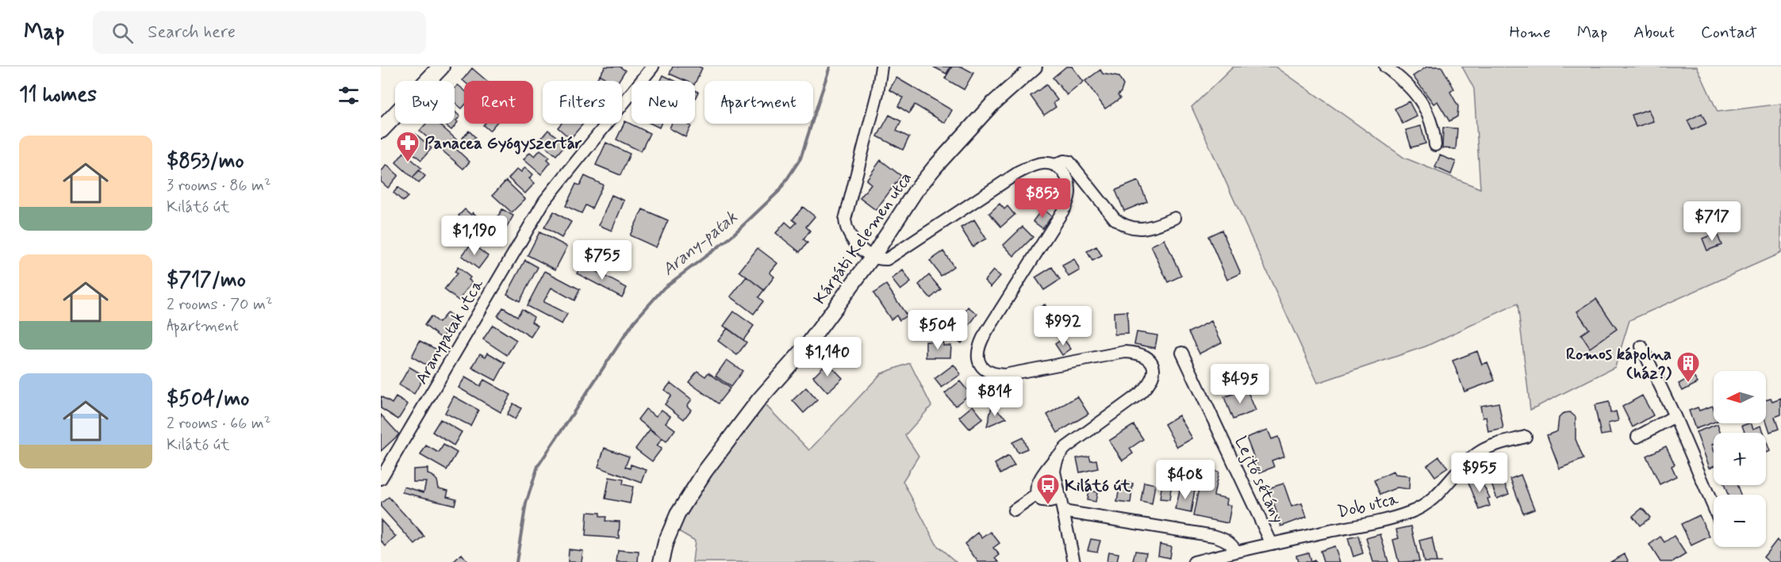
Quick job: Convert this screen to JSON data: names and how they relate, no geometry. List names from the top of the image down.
{
  "streets": {
    "street": [
      "Kárpáti Kelemen utca",
      "Aranypatak utca",
      "Lejtő sétány",
      "Dob utca"
    ]
  },
  "crossings": [
    ["Lejtő sétány", "Dob utca"]
  ],
  "water": ["Arany-patak"],
  "places": {
    "pharmacy": ["Panacea Gyógyszertár"],
    "building": ["Romos kápolna (ház?)"],
    "bus stop": ["Kilátó út"]
  },
  "north": "left",
  "page": {
    "header": "Map",
    "search": "Search here",
    "nav": [
      "Home",
      "Map",
      "About",
      "Contact"
    ],
    "heading": "11 homes",
    "chip": [
      "Buy",
      "Rent",
      "Filters",
      "New",
      "Apartment"
    ],
    "list": [
      {
        "name": "$853/mo",
        "note": "3 rooms · 86 m² · Kilátó út"
      },
      {
        "name": "$717/mo",
        "note": "2 rooms · 70 m² · Apartment"
      },
      {
        "name": "$504/mo",
        "note": "2 rooms · 66 m² · Kilátó út"
      }
    ],
    "price": [
      "$853",
      "$717",
      "$1,190",
      "$755",
      "$992",
      "$504",
      "$1,140",
      "$495",
      "$814",
      "$955",
      "$408"
    ],
    "map_buttons": ["+", "−"]
  }
}
